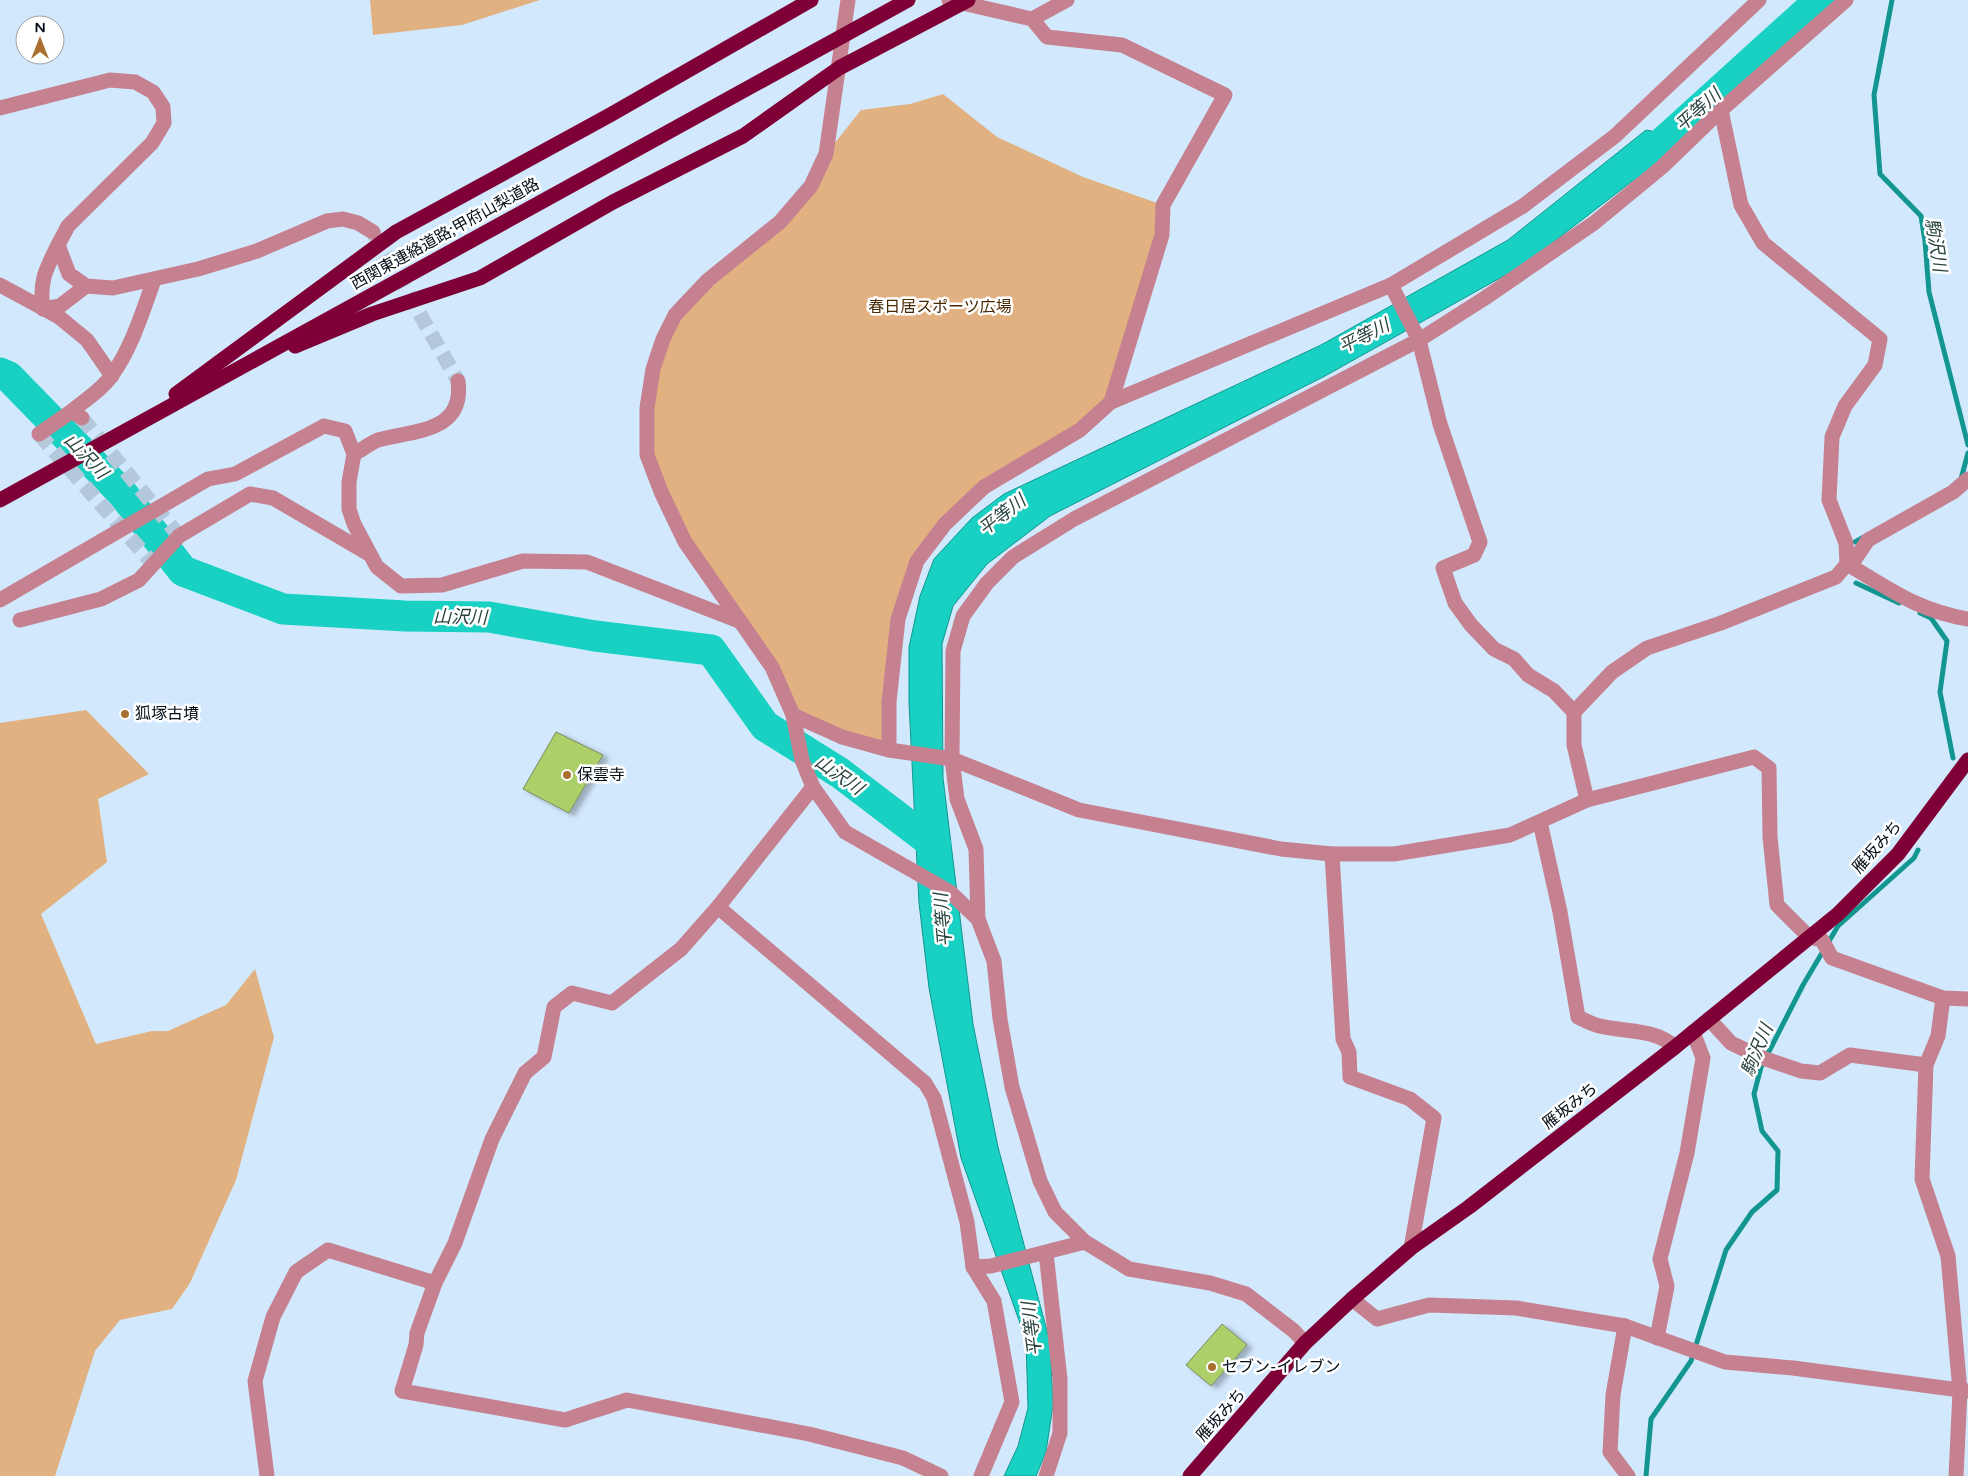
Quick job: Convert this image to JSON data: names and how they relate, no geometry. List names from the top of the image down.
{
  "streets": {
    "highway": ["西関東連絡道路;甲府山梨道路", "雁坂みち"]
  },
  "water": ["平等川", "駒沢川", "山沢川"],
  "parks": ["春日居スポーツ広場"],
  "places": ["狐塚古墳", "保雲寺", "セブン-イレブン"],
  "north": "top"
}
